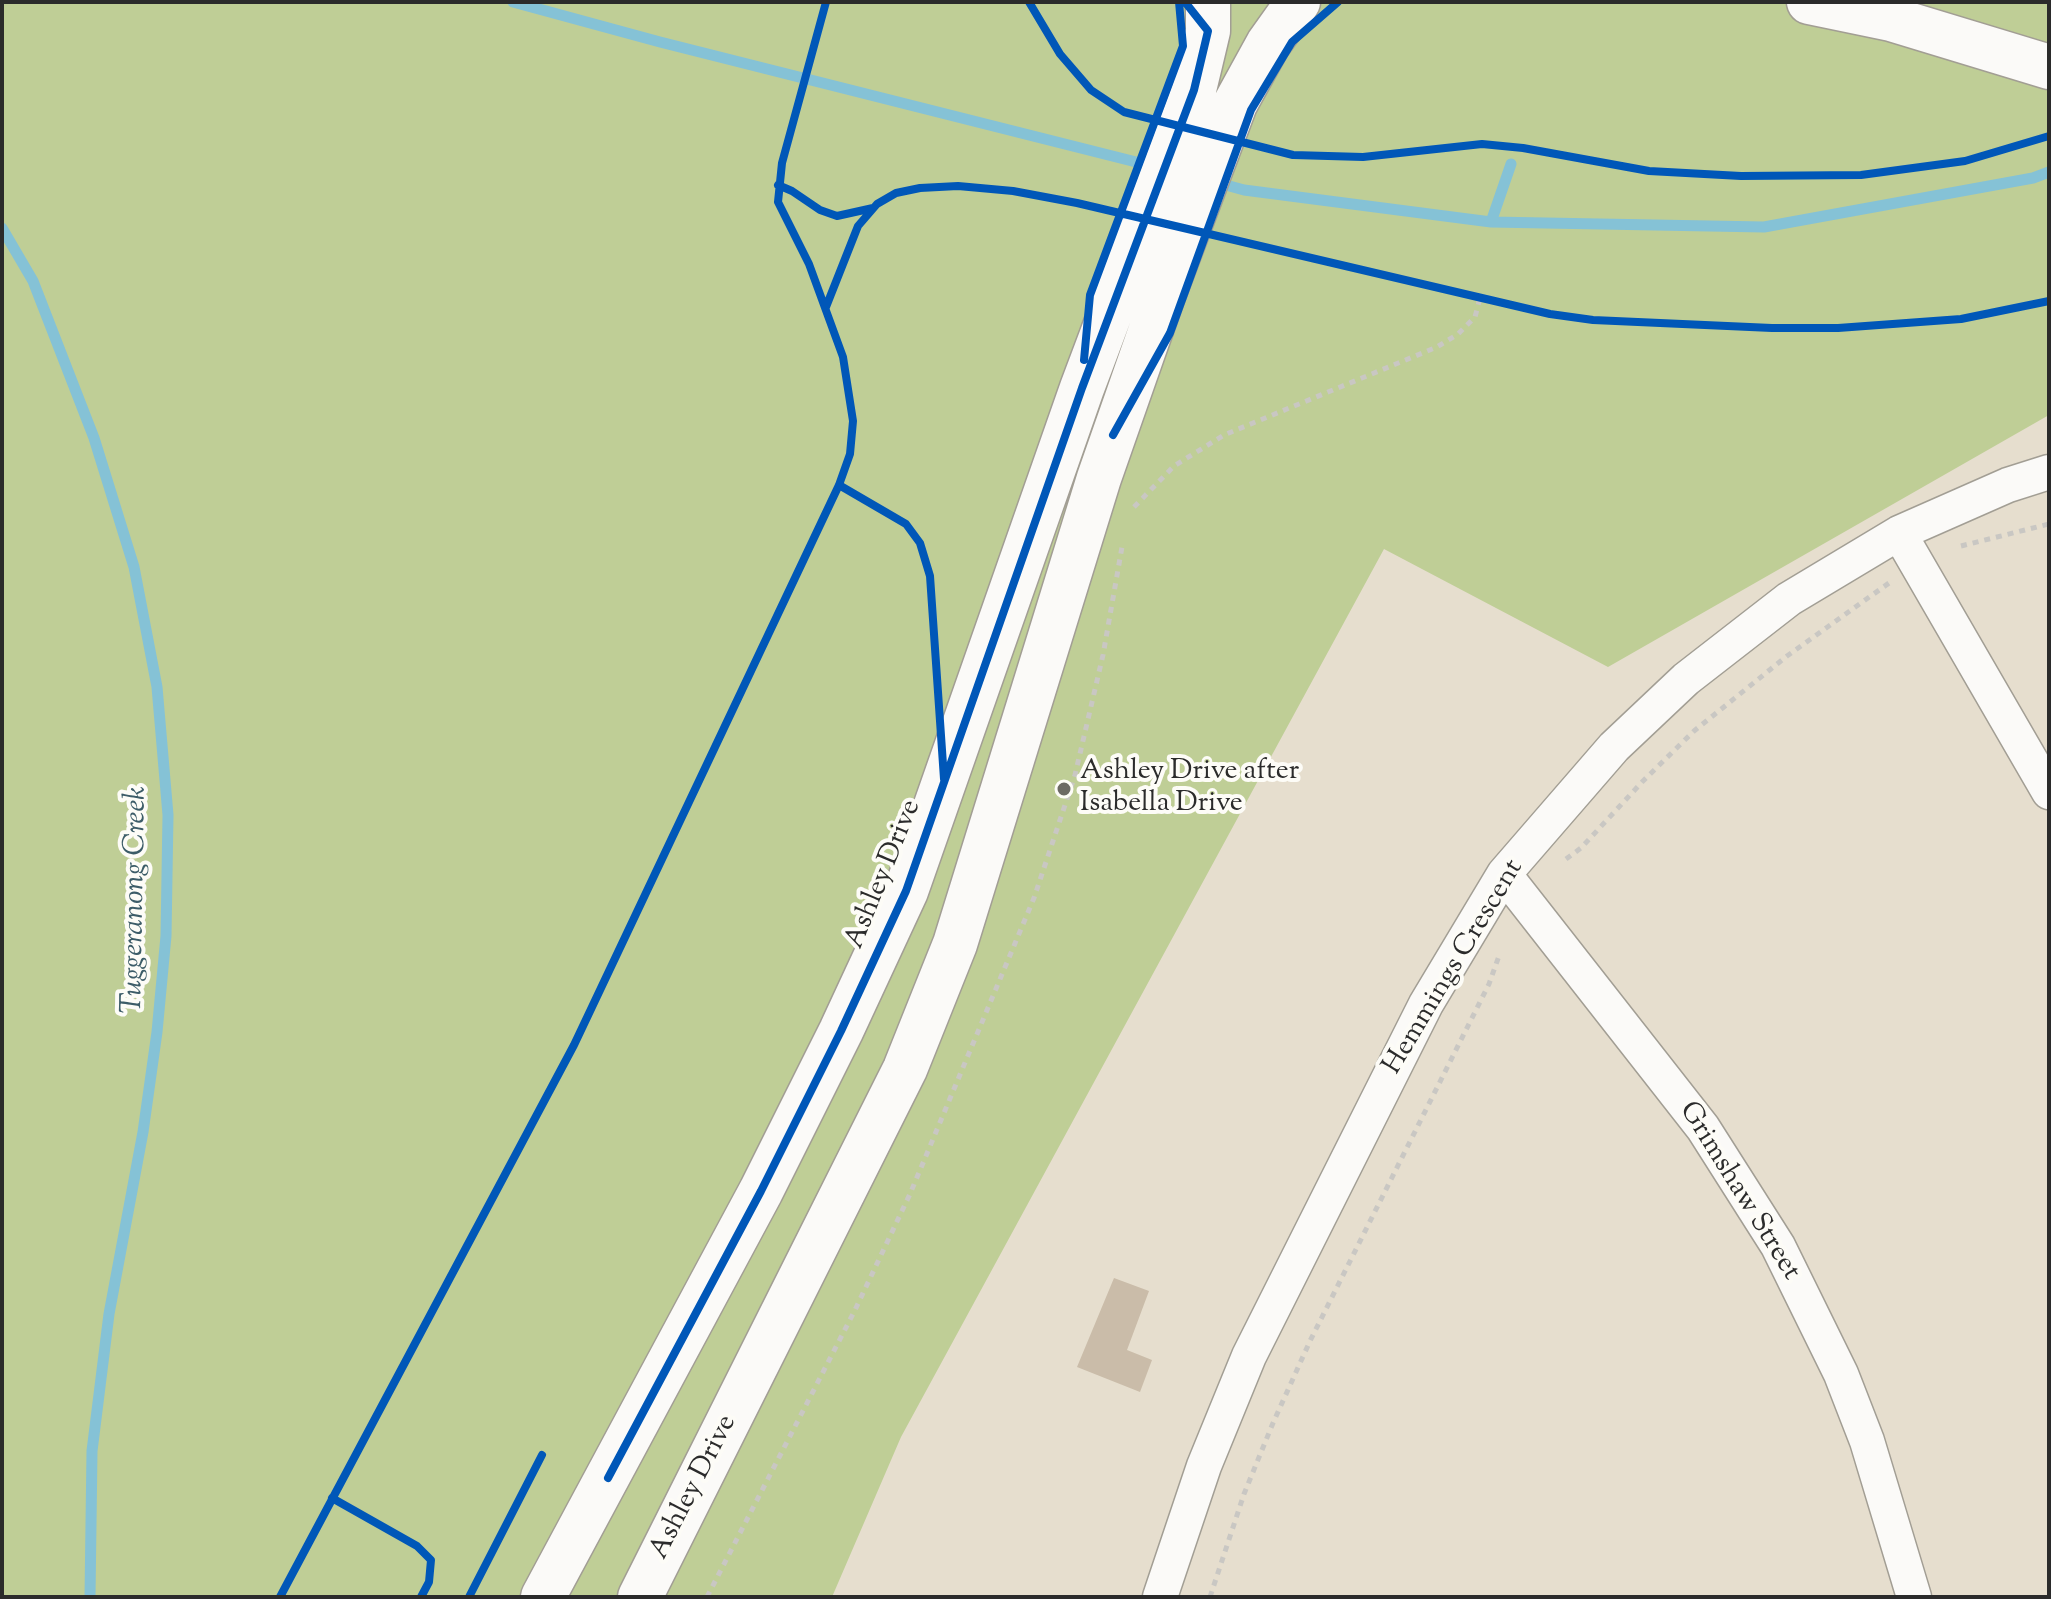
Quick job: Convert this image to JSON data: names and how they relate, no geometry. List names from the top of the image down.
{
  "streets": {
    "main road": ["Ashley Drive"],
    "street": ["Hemmings Crescent", "Grimshaw Street"]
  },
  "crossings": [
    ["Hemmings Crescent", "Grimshaw Street"]
  ],
  "water": ["Tuggeranong Creek"],
  "places": ["Ashley Drive after Isabella Drive"]
}
